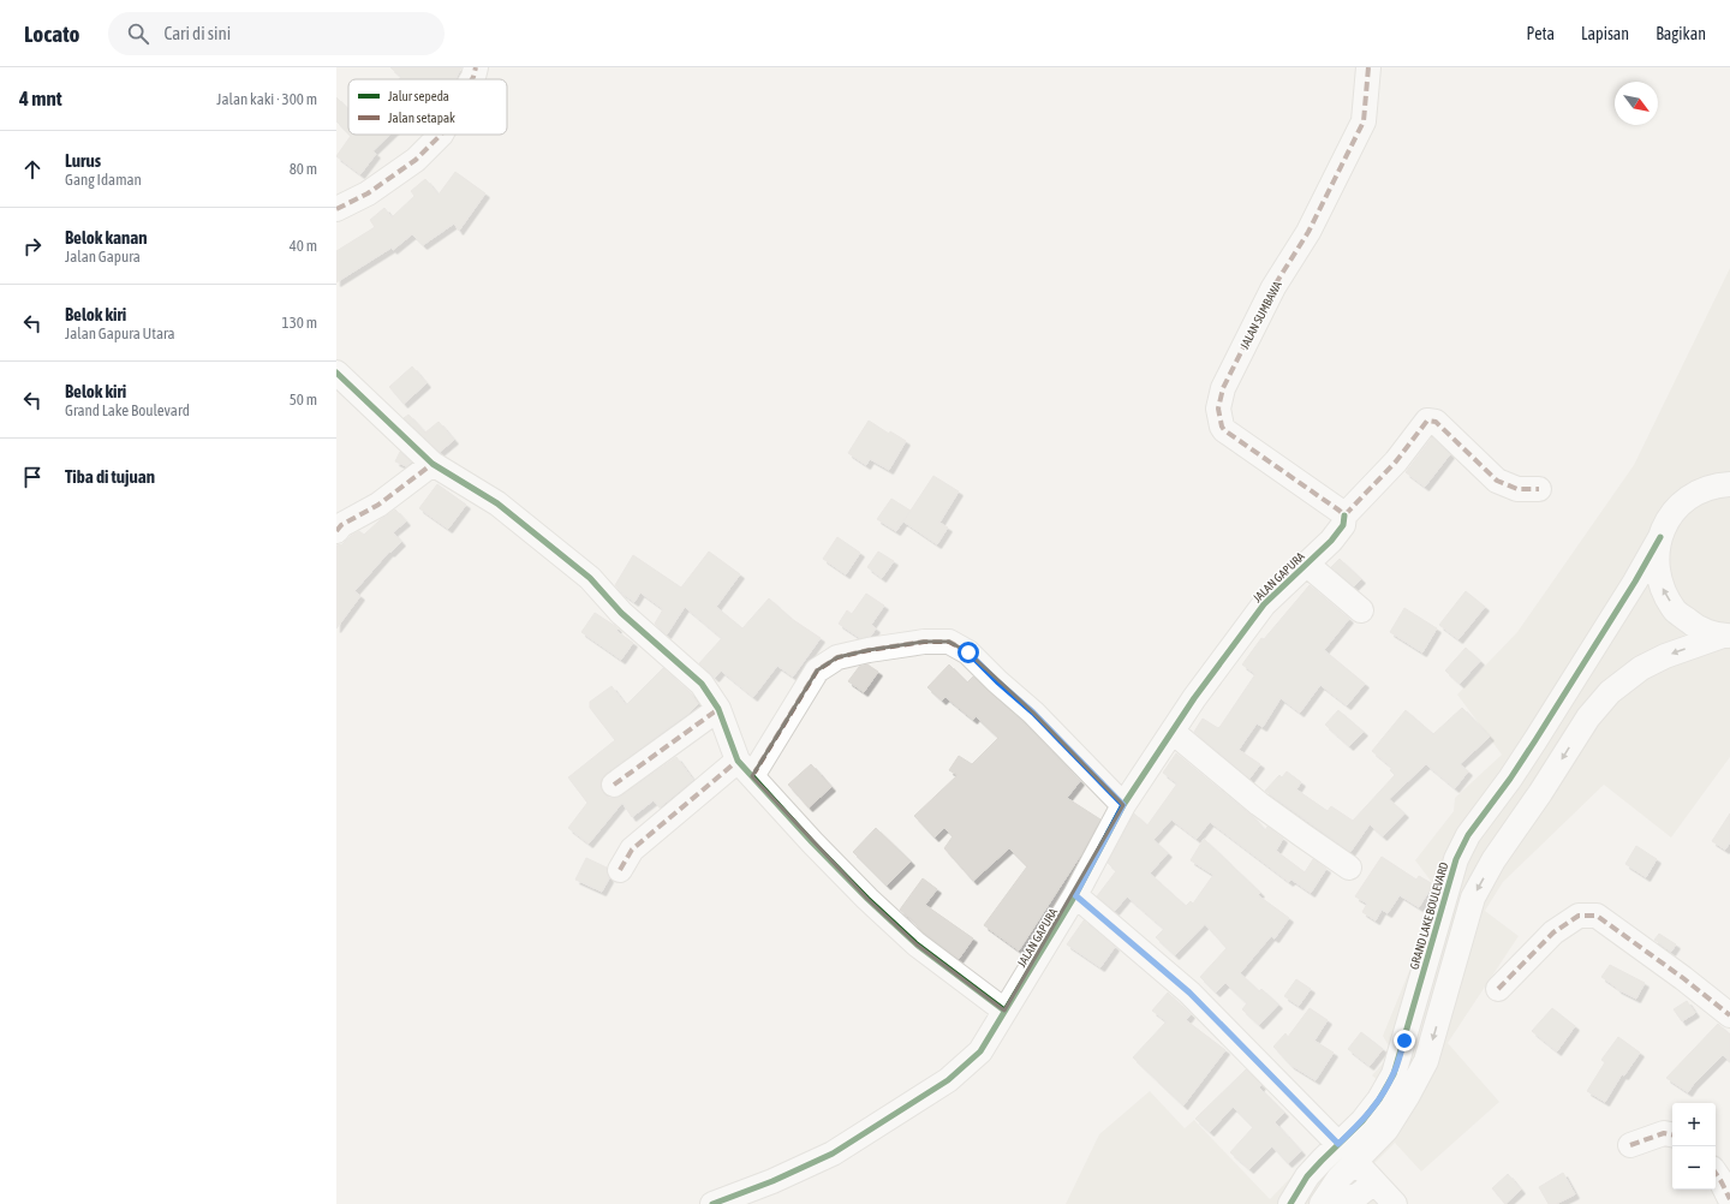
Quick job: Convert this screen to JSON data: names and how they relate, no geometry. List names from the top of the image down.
{
  "streets": {
    "street": ["JALAN SUMBAWA", "JALAN GAPURA", "GRAND LAKE BOULEVARD"]
  },
  "crossings": [
    ["JALAN SUMBAWA", "JALAN GAPURA"]
  ],
  "legend": ["Jalur sepeda", "Jalan setapak"],
  "north": "bottom right",
  "page": {
    "header": "Locato",
    "search": "Cari di sini",
    "nav": ["Peta", "Lapisan", "Bagikan"],
    "heading": ["4 mnt", "Jalan kaki · 300 m"],
    "list": [
      ["Lurus", "Gang Idaman", "80 m"],
      ["Belok kanan", "Jalan Gapura", "40 m"],
      ["Belok kiri", "Jalan Gapura Utara", "130 m"],
      ["Belok kiri", "Grand Lake Boulevard", "50 m"],
      "Tiba di tujuan"
    ],
    "map_buttons": ["+", "−"]
  }
}
